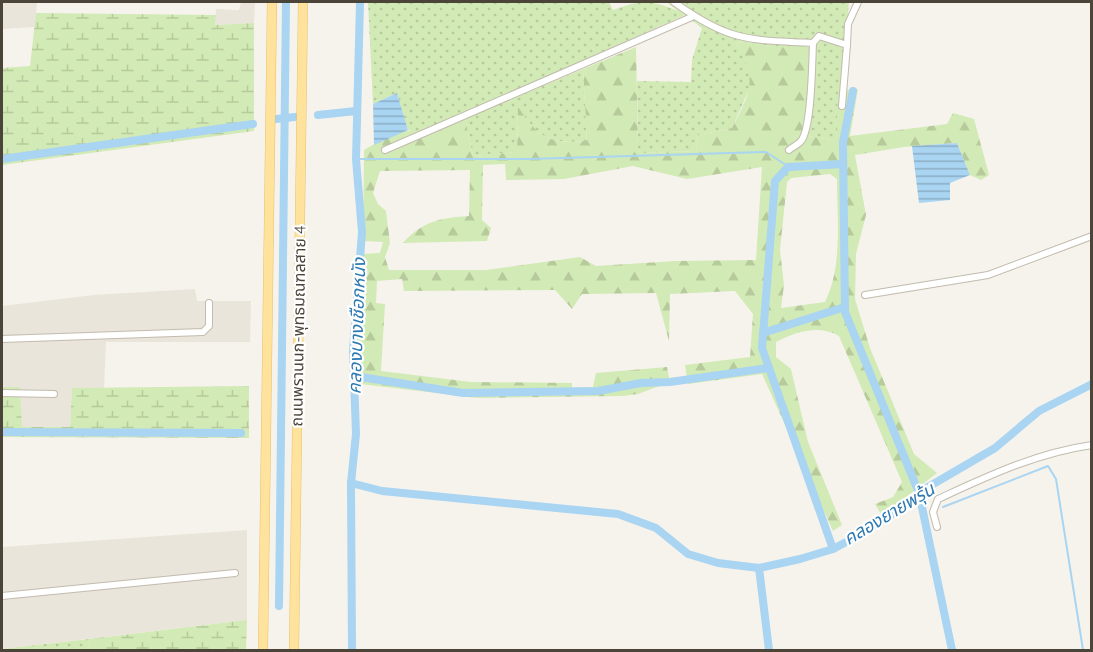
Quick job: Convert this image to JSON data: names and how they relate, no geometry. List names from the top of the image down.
{
  "streets": {
    "main road": ["ถนนพรานนก-พุทธมณฑลสาย 4"]
  },
  "water": ["คลองบางเชือกหนัง", "คลองยายพรุ้น"]
}
